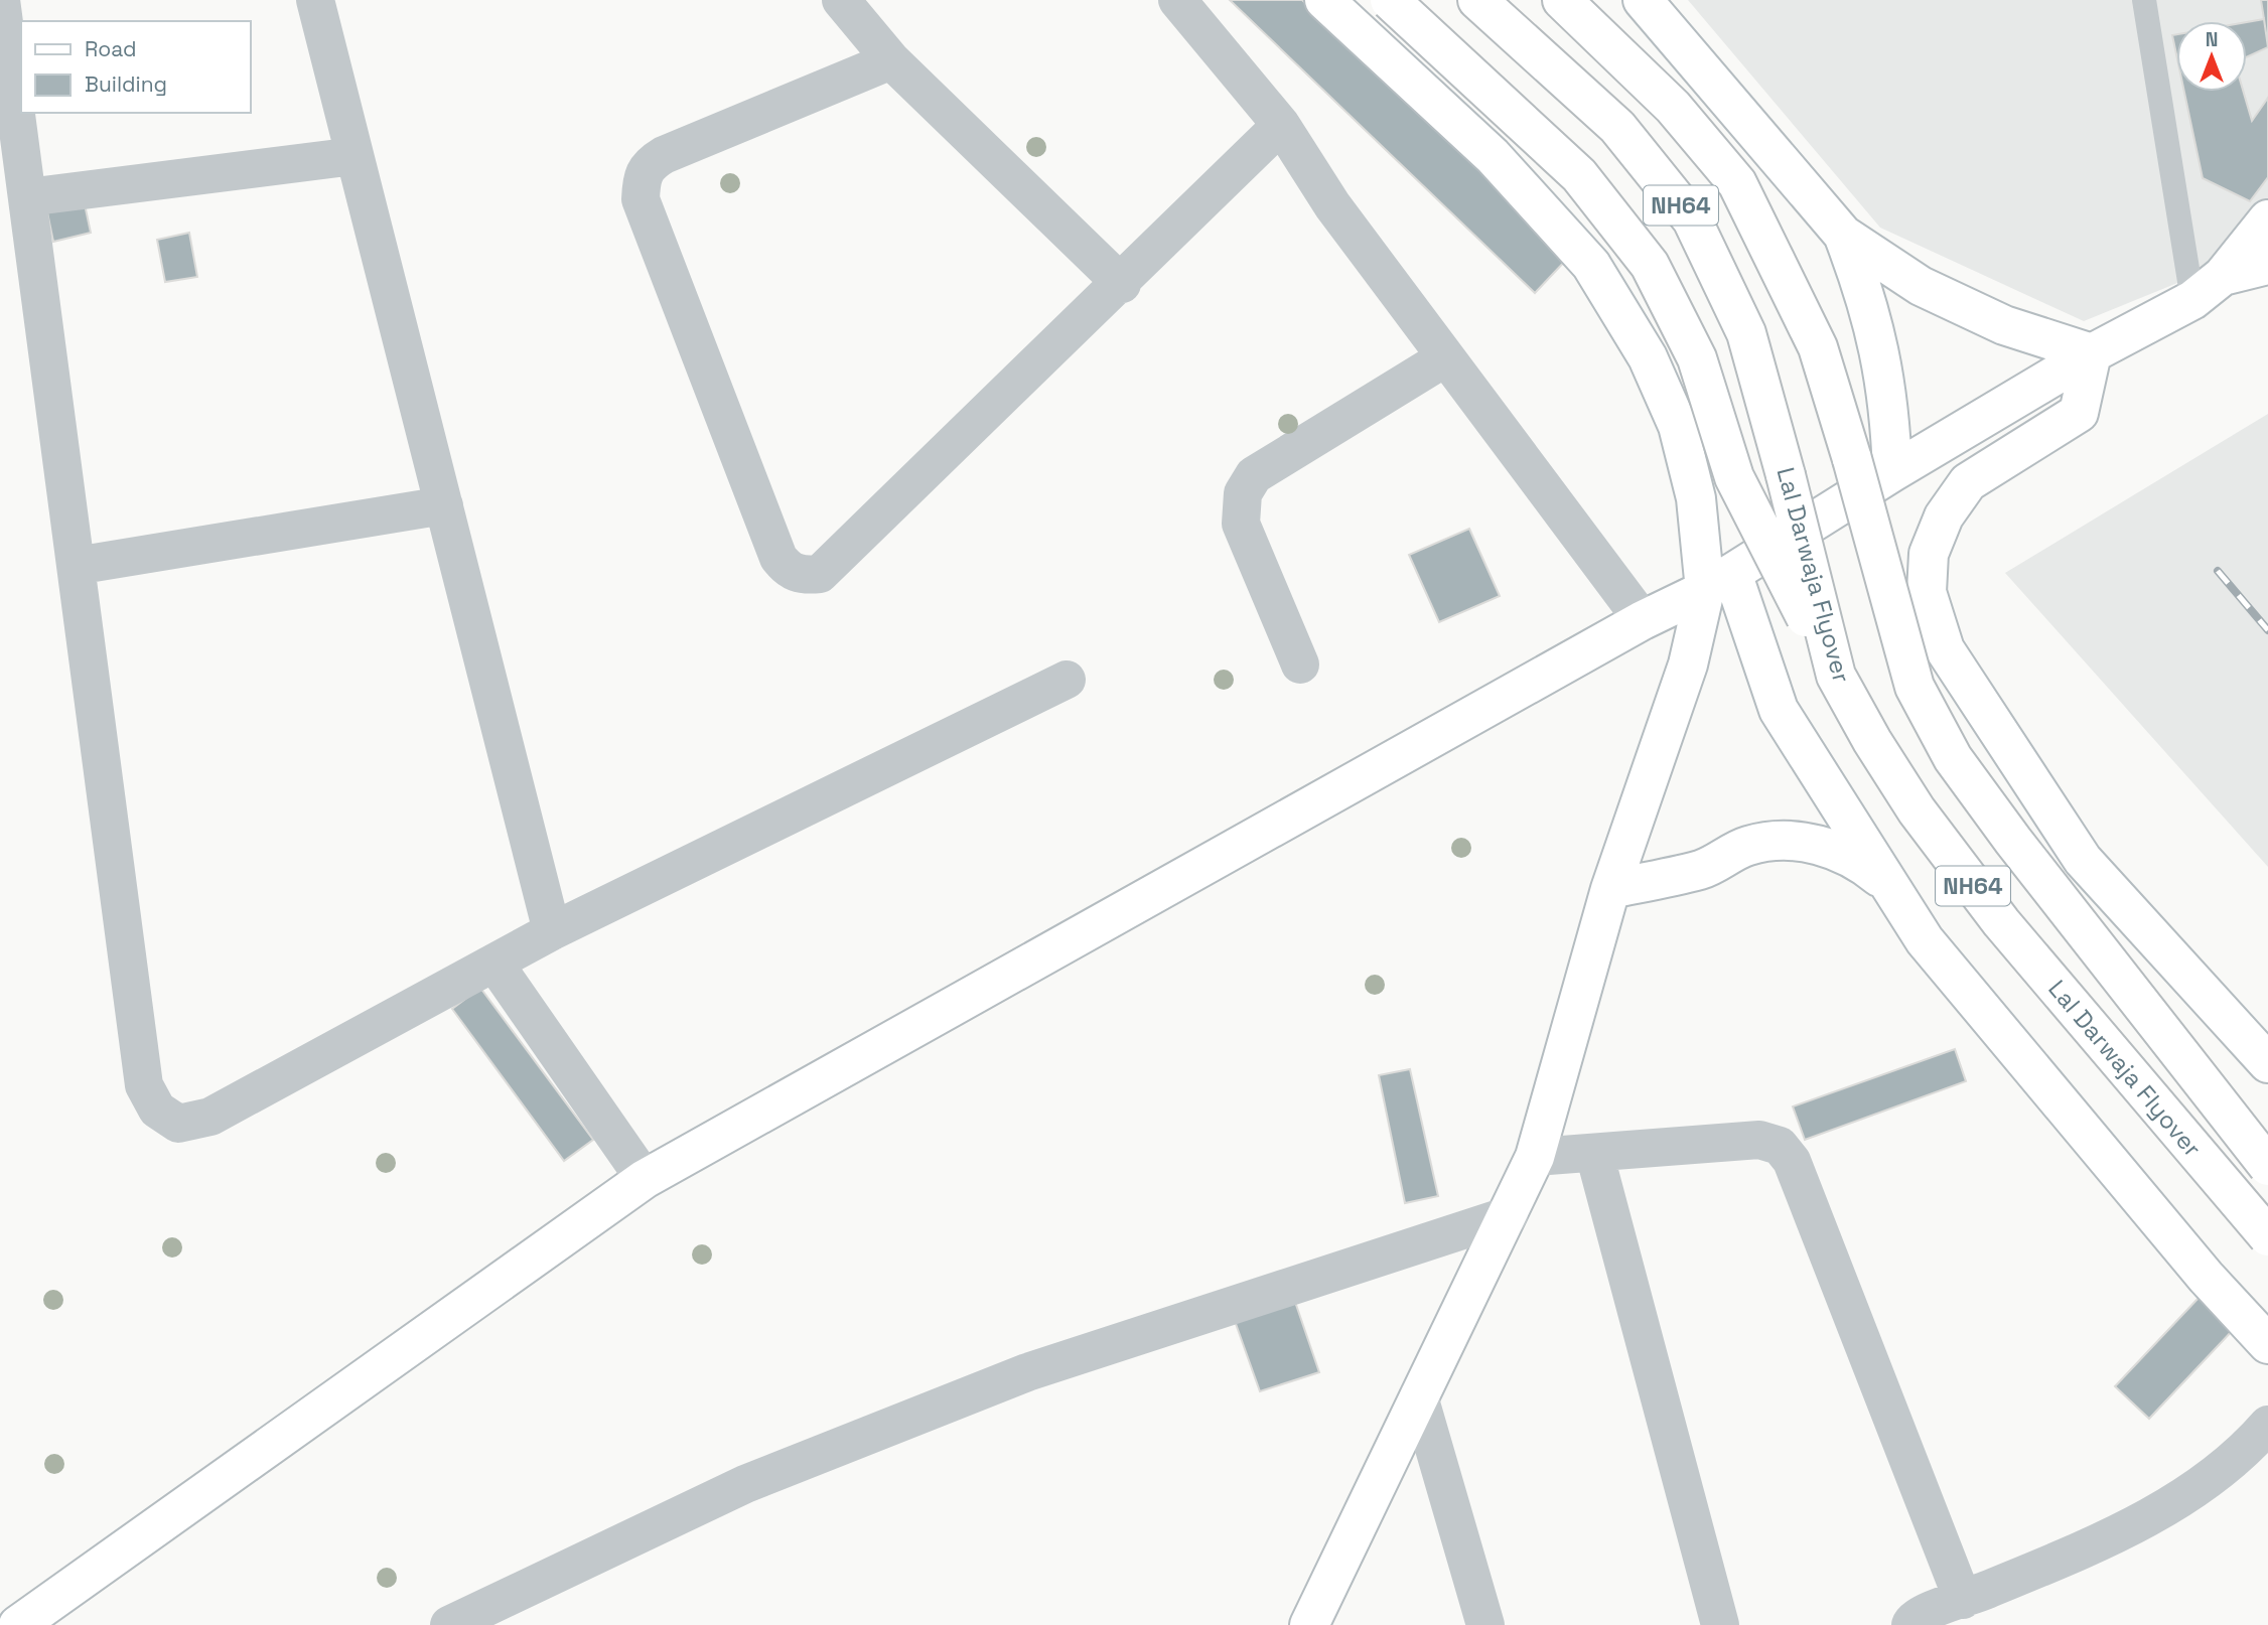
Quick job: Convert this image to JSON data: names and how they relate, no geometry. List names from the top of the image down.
{
  "streets": {
    "main road": ["NH64", "Lal Darwaja Flyover"]
  },
  "legend": ["Road", "Building"],
  "north": "top"
}
